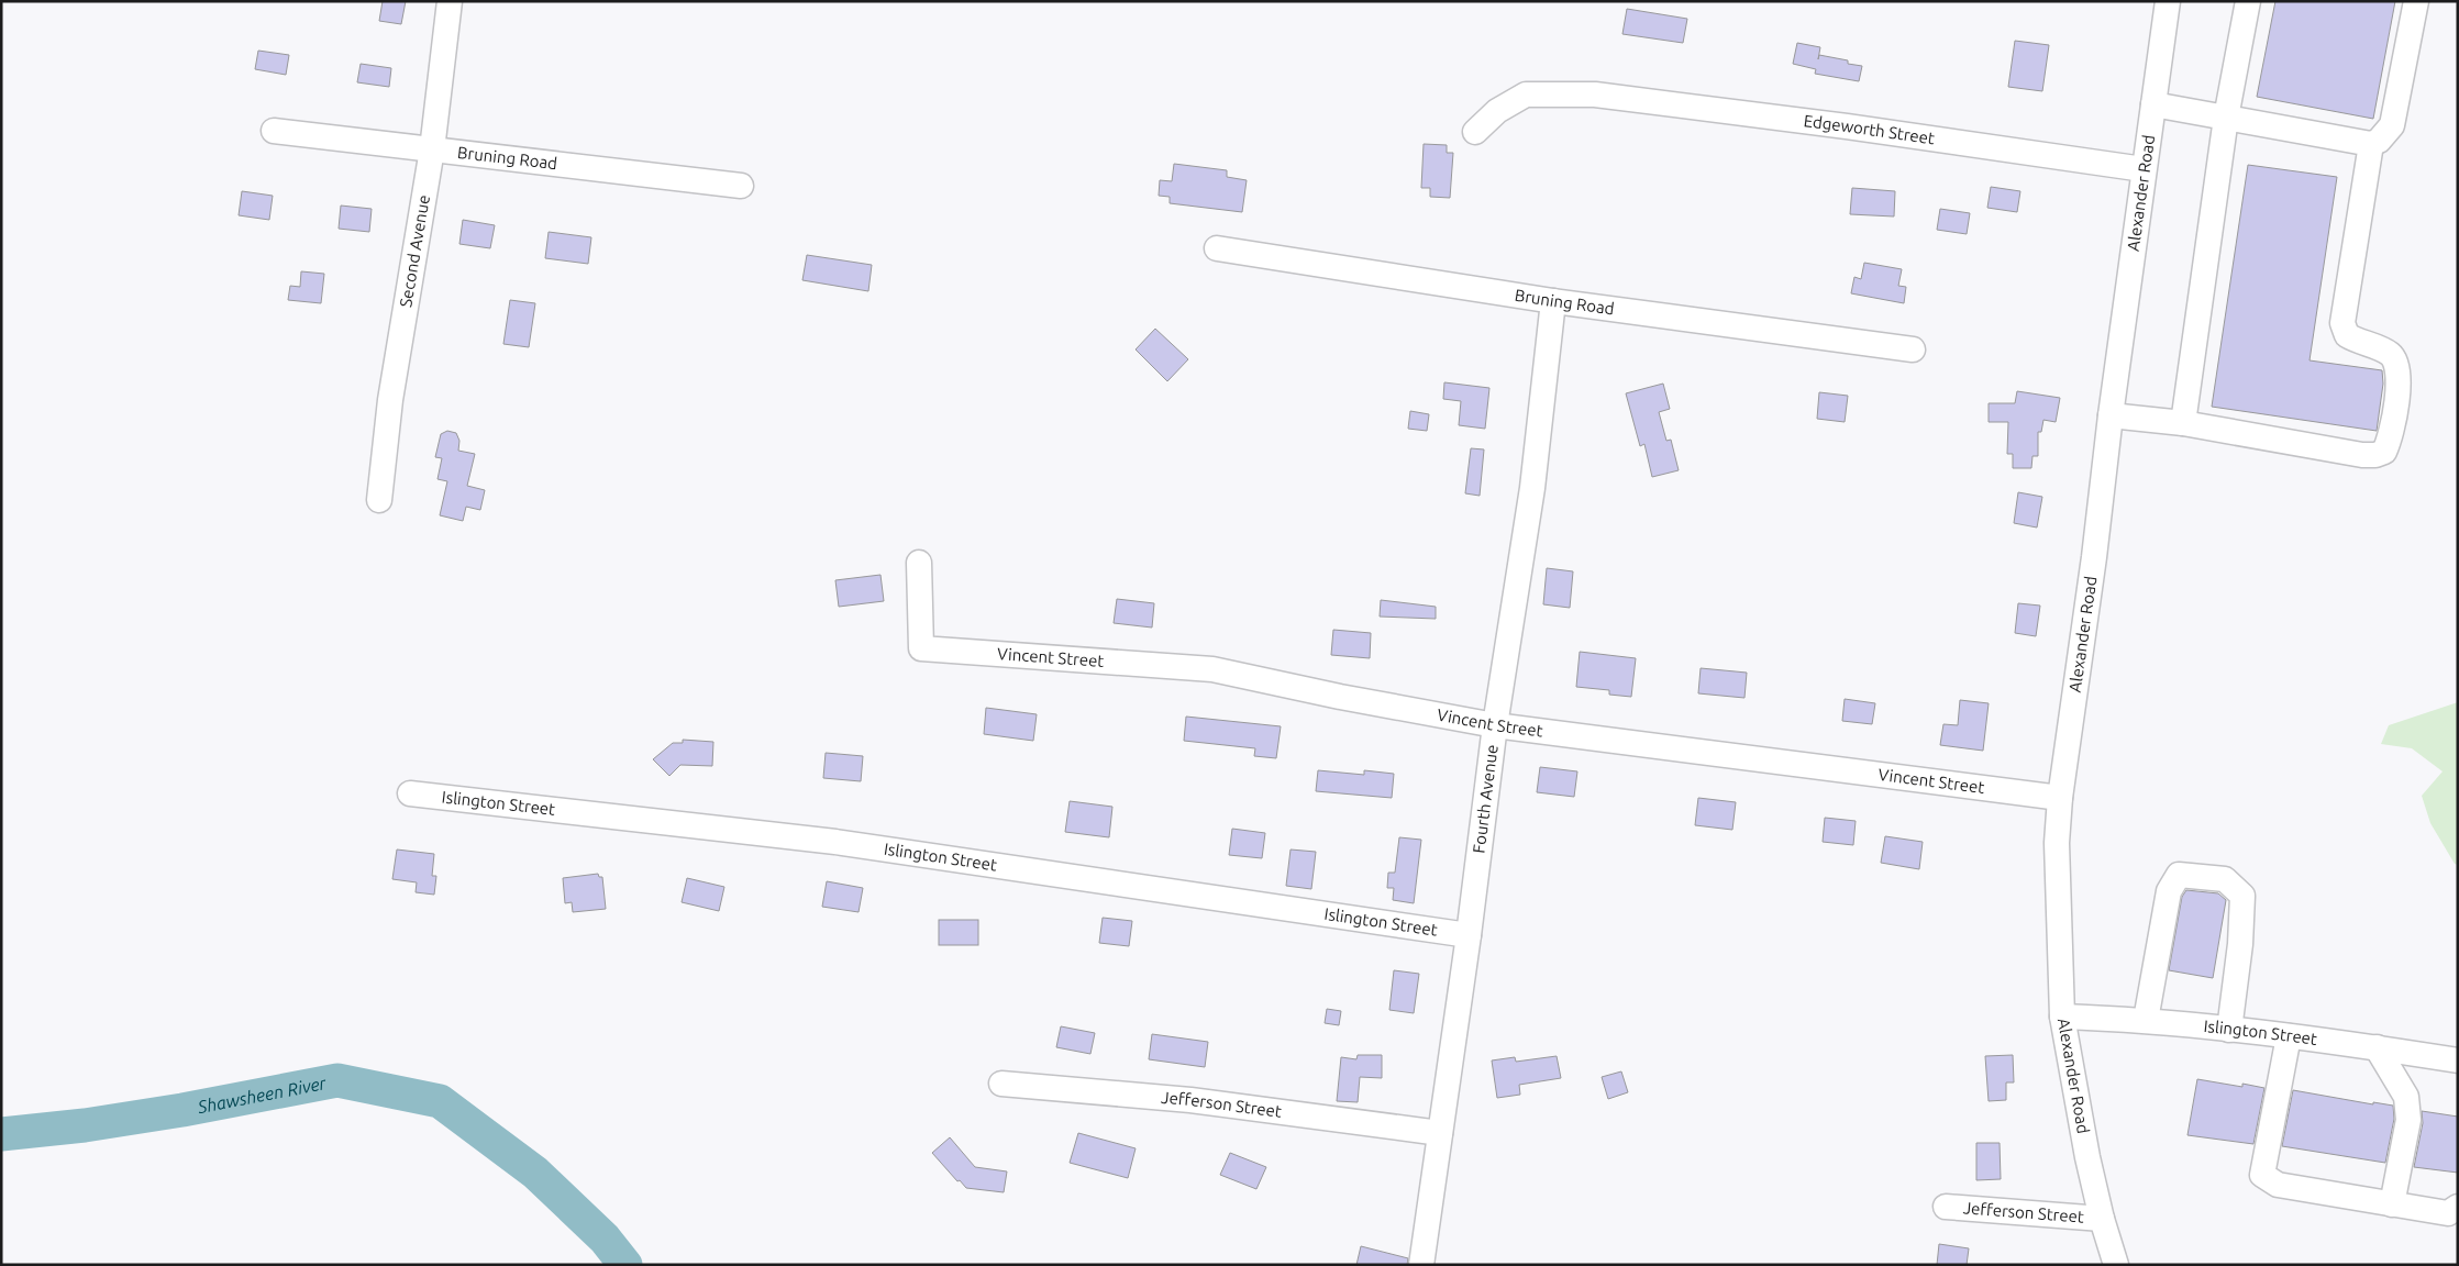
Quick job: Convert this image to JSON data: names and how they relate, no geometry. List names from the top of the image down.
{
  "streets": {
    "street": [
      "Edgeworth Street",
      "Bruning Road",
      "Alexander Road",
      "Second Avenue",
      "Vincent Street",
      "Fourth Avenue",
      "Islington Street",
      "Jefferson Street"
    ]
  },
  "crossings": [
    ["Edgeworth Street", "Alexander Road"],
    ["Bruning Road", "Second Avenue"],
    ["Bruning Road", "Fourth Avenue"],
    ["Alexander Road", "Vincent Street"],
    ["Alexander Road", "Islington Street"],
    ["Alexander Road", "Jefferson Street"],
    ["Vincent Street", "Fourth Avenue"],
    ["Fourth Avenue", "Islington Street"],
    ["Fourth Avenue", "Jefferson Street"]
  ],
  "water": ["Shawsheen River"]
}
